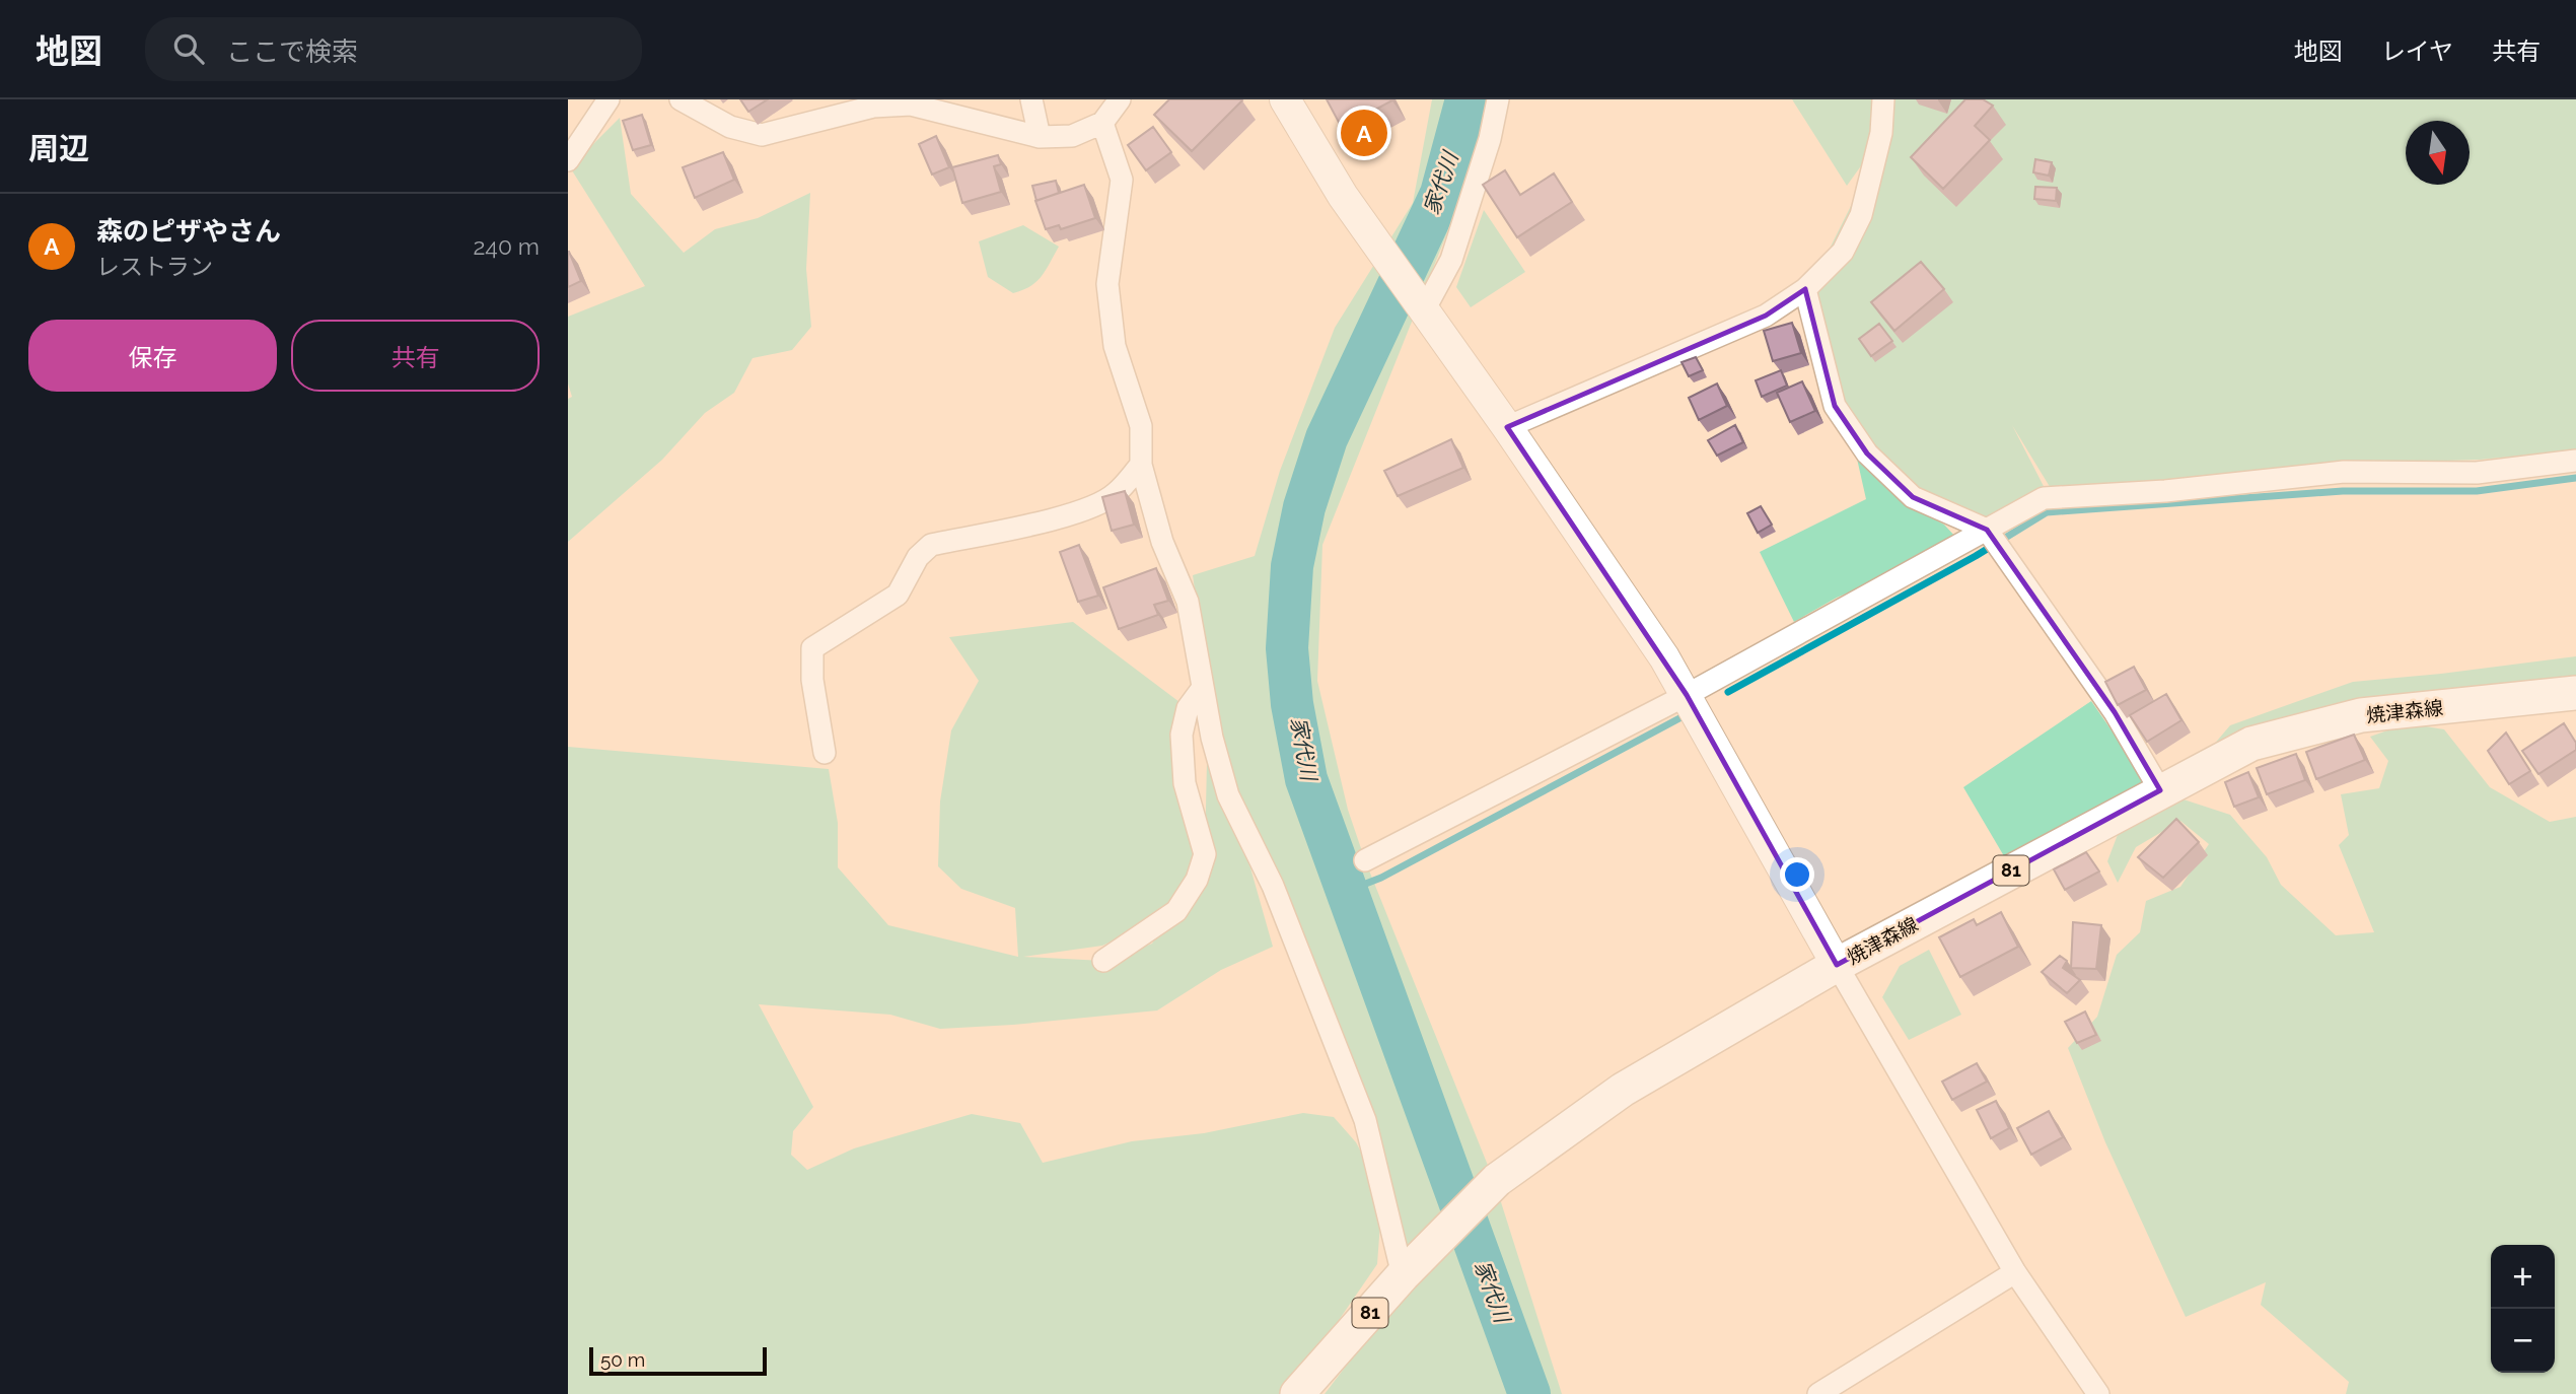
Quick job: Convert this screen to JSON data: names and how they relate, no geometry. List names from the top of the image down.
{
  "streets": {
    "main road": ["焼津森線", "81"]
  },
  "water": ["家代川"],
  "scale_bar": "50 m",
  "north": "bottom",
  "page": {
    "header": "地図",
    "search": "ここで検索",
    "nav": ["地図", "レイヤ", "共有"],
    "heading": "周辺",
    "pins": "A",
    "list": [
      {
        "mark": "A",
        "name": "森のピザやさん",
        "note": "レストラン",
        "value": "240 m"
      }
    ],
    "buttons": ["保存", "共有"],
    "map_buttons": ["+", "−"],
    "scale": "50 m"
  }
}
